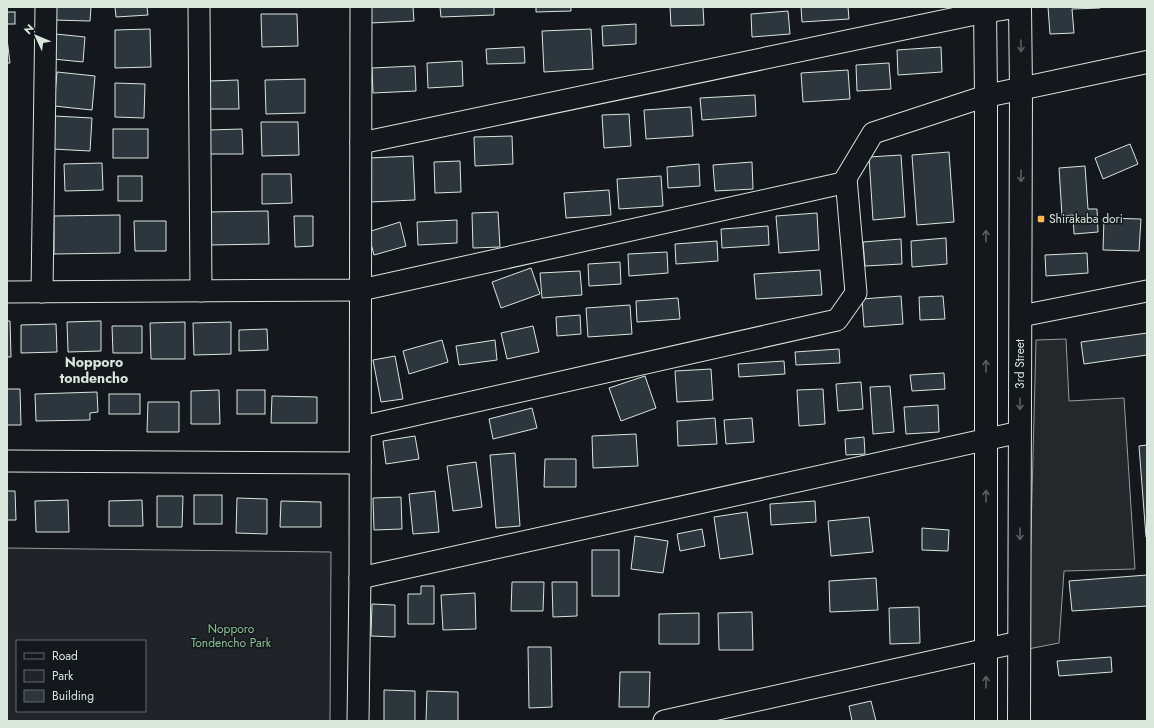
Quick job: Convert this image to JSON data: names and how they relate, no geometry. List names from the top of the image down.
{
  "streets": {
    "street": ["3rd Street"]
  },
  "districts": ["Nopporo tondencho"],
  "parks": ["Nopporo Tondencho Park"],
  "places": {
    "transit": ["Shirakaba dori"]
  },
  "legend": ["Road", "Park", "Building"],
  "north": "top left"
}
